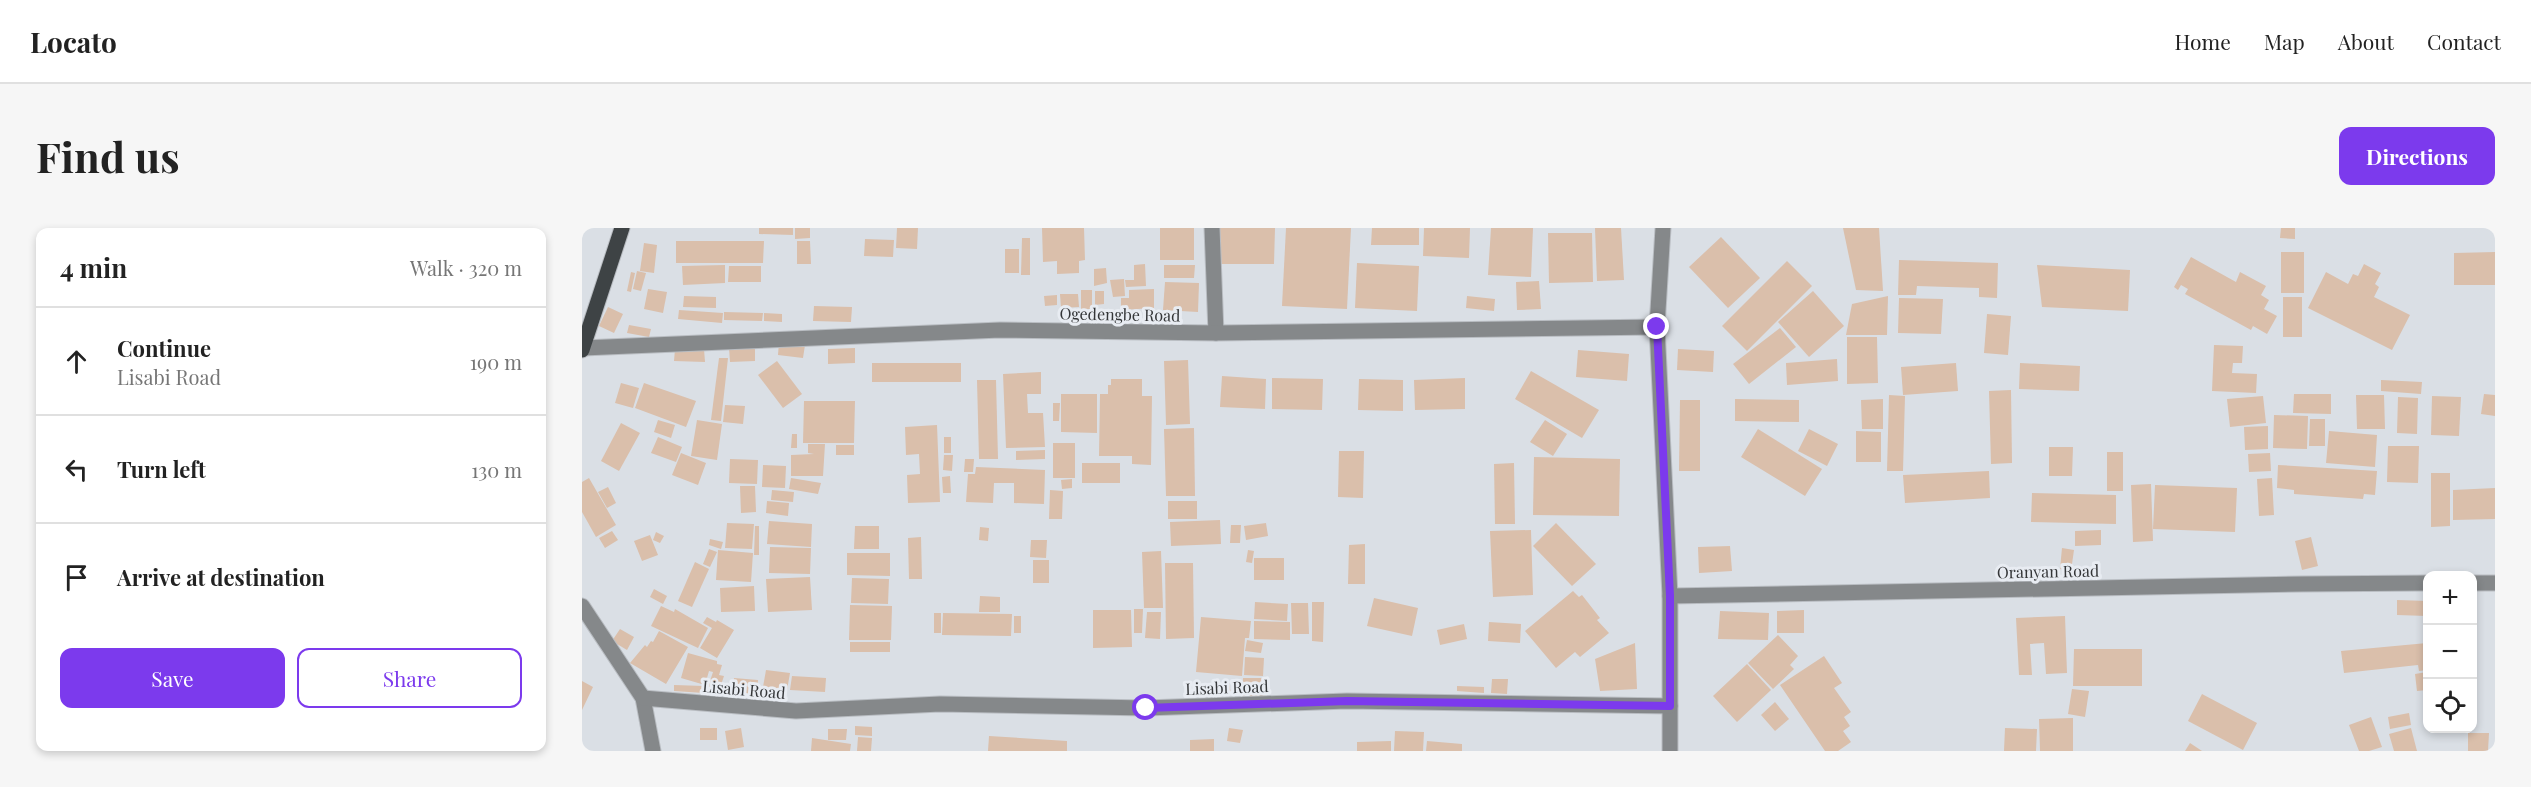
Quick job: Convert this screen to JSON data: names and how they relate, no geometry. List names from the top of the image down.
{
  "streets": {
    "street": ["Ogedengbe Road", "Oranyan Road", "Lisabi Road"]
  },
  "page": {
    "header": "Locato",
    "nav": [
      "Home",
      "Map",
      "About",
      "Contact"
    ],
    "buttons": [
      "Directions",
      ["Save", "Share"]
    ],
    "title": "Find us",
    "heading": ["4 min", "Walk · 320 m"],
    "list": [
      ["Continue", "Lisabi Road", "190 m"],
      ["Turn left", "130 m"],
      "Arrive at destination"
    ],
    "map_buttons": ["+", "−"]
  }
}
